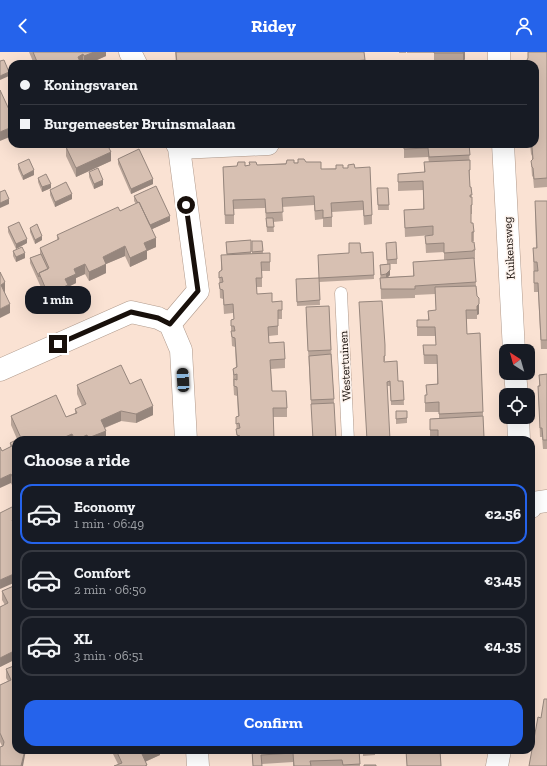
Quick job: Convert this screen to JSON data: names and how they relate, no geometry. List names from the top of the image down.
{
  "streets": {
    "street": ["Kuikensweg"],
    "lane": ["Westertuinen"]
  },
  "north": "top left",
  "page": {
    "header": "Ridey",
    "banner": ["Koningsvaren", "Burgemeester Bruinsmalaan"],
    "bubble": "1 min",
    "heading": "Choose a ride",
    "list": [
      {
        "name": "Economy",
        "note": "1 min · 06:49",
        "value": "€2.56"
      },
      {
        "name": "Comfort",
        "note": "2 min · 06:50",
        "value": "€3.45"
      },
      {
        "name": "XL",
        "note": "3 min · 06:51",
        "value": "€4.35"
      }
    ],
    "buttons": "Confirm"
  }
}
